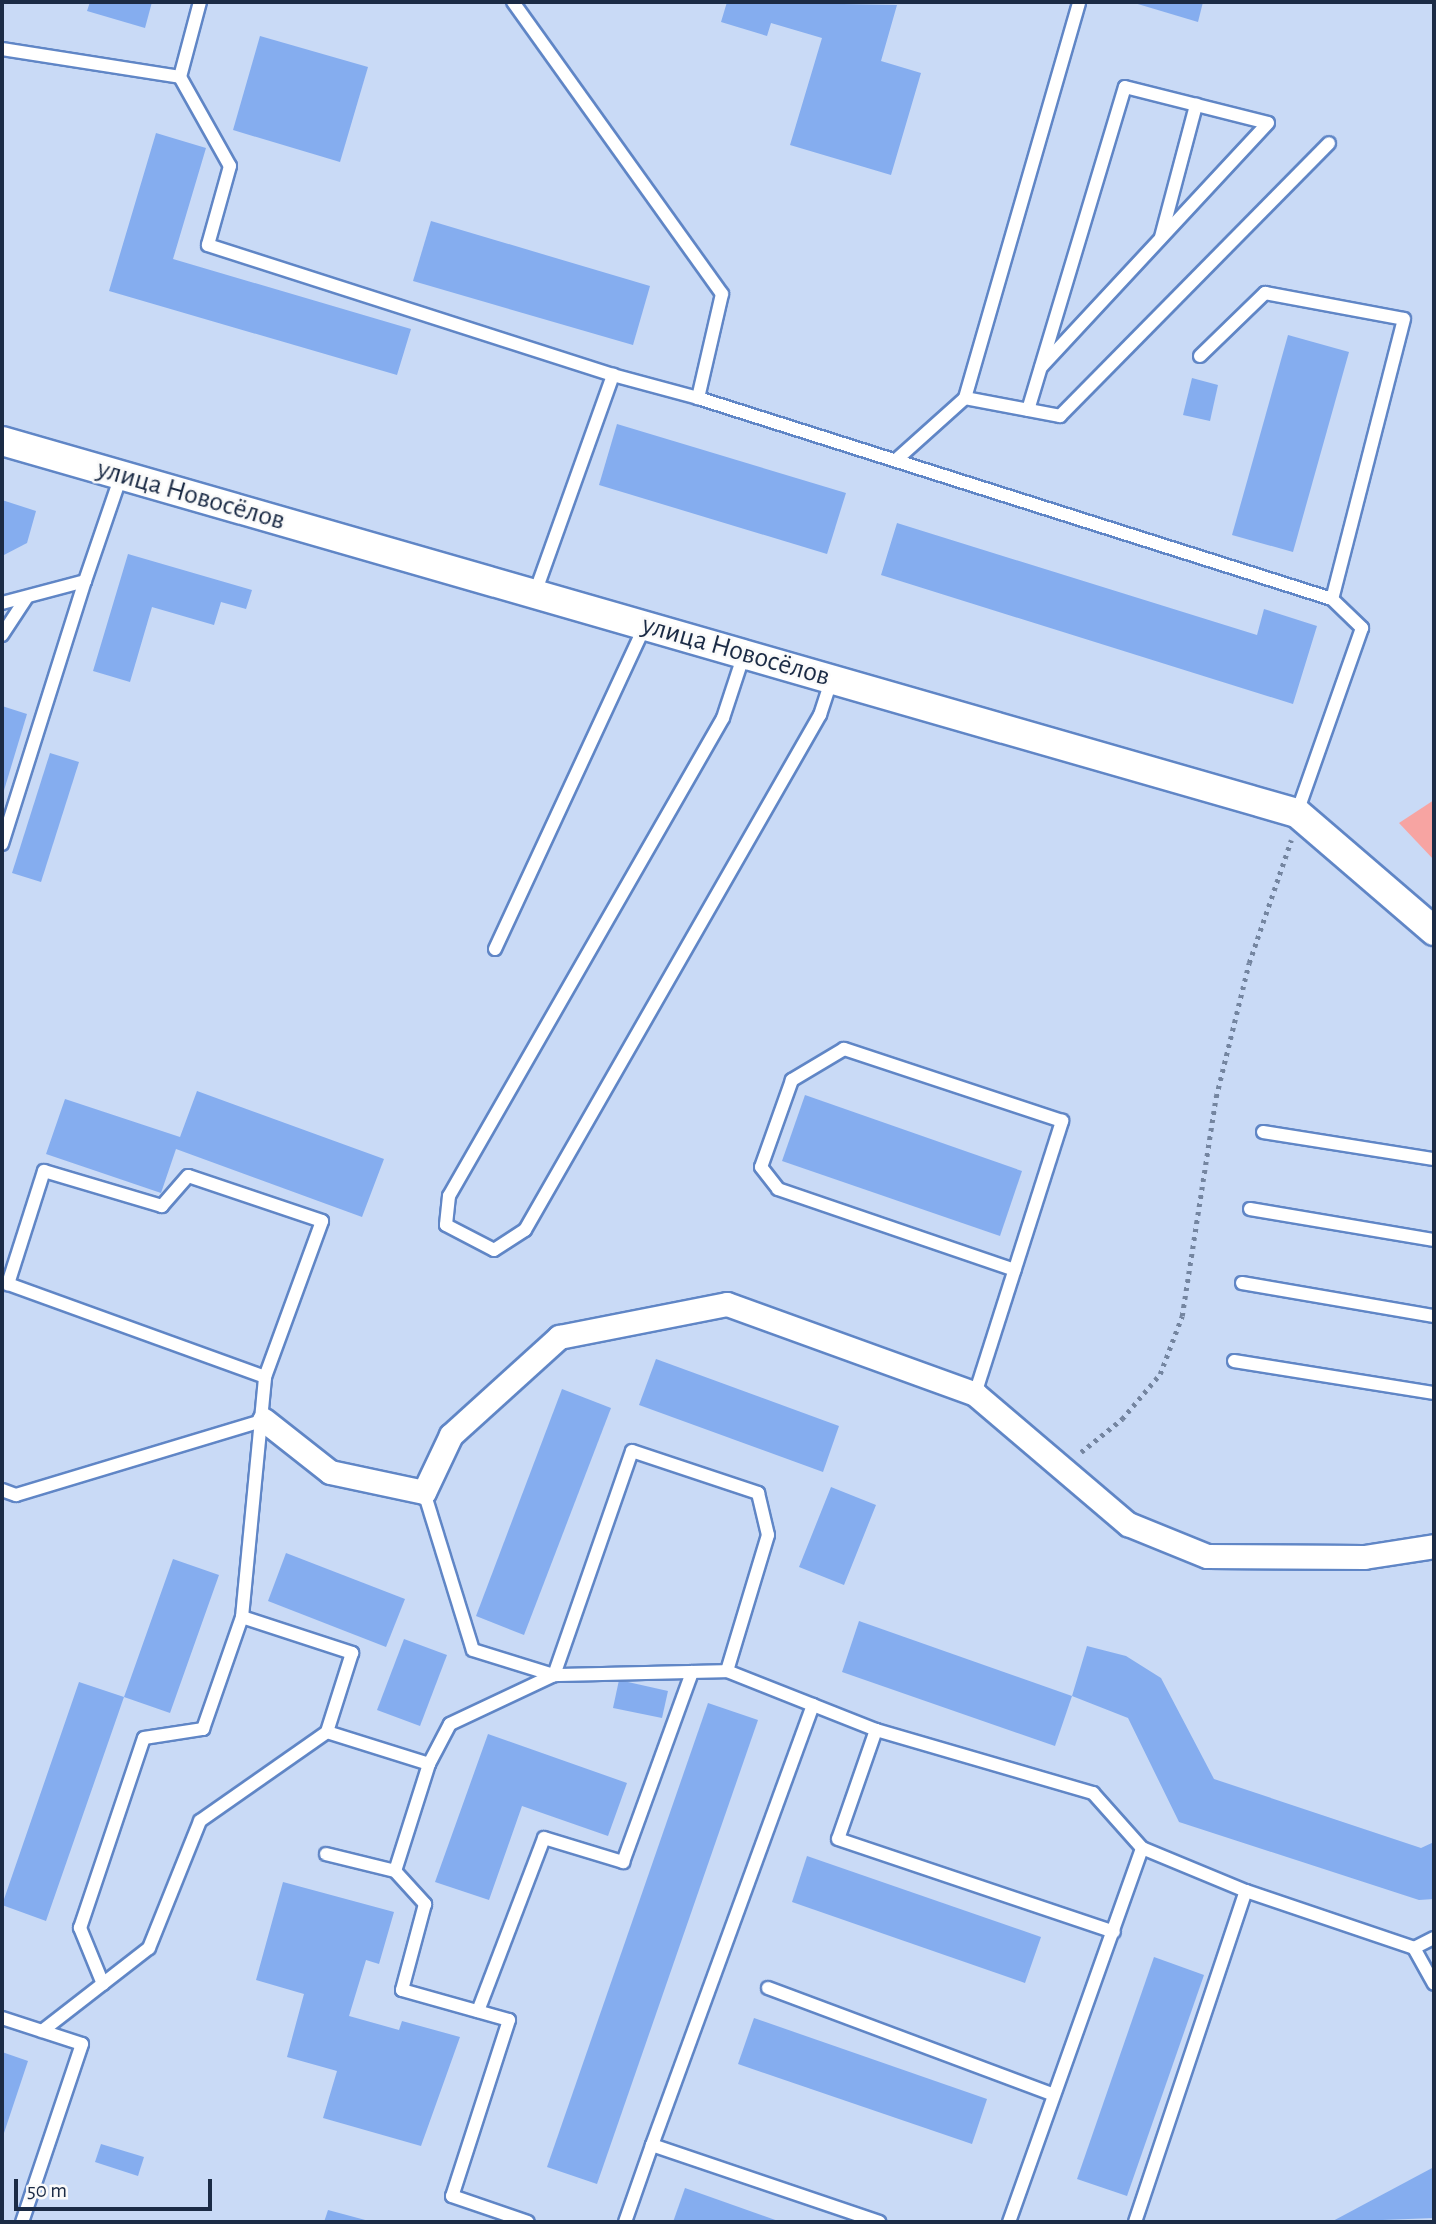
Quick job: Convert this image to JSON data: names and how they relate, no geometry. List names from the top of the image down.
{
  "streets": {
    "street": ["улица Новосёлов"]
  },
  "scale_bar": "50 m"
}
